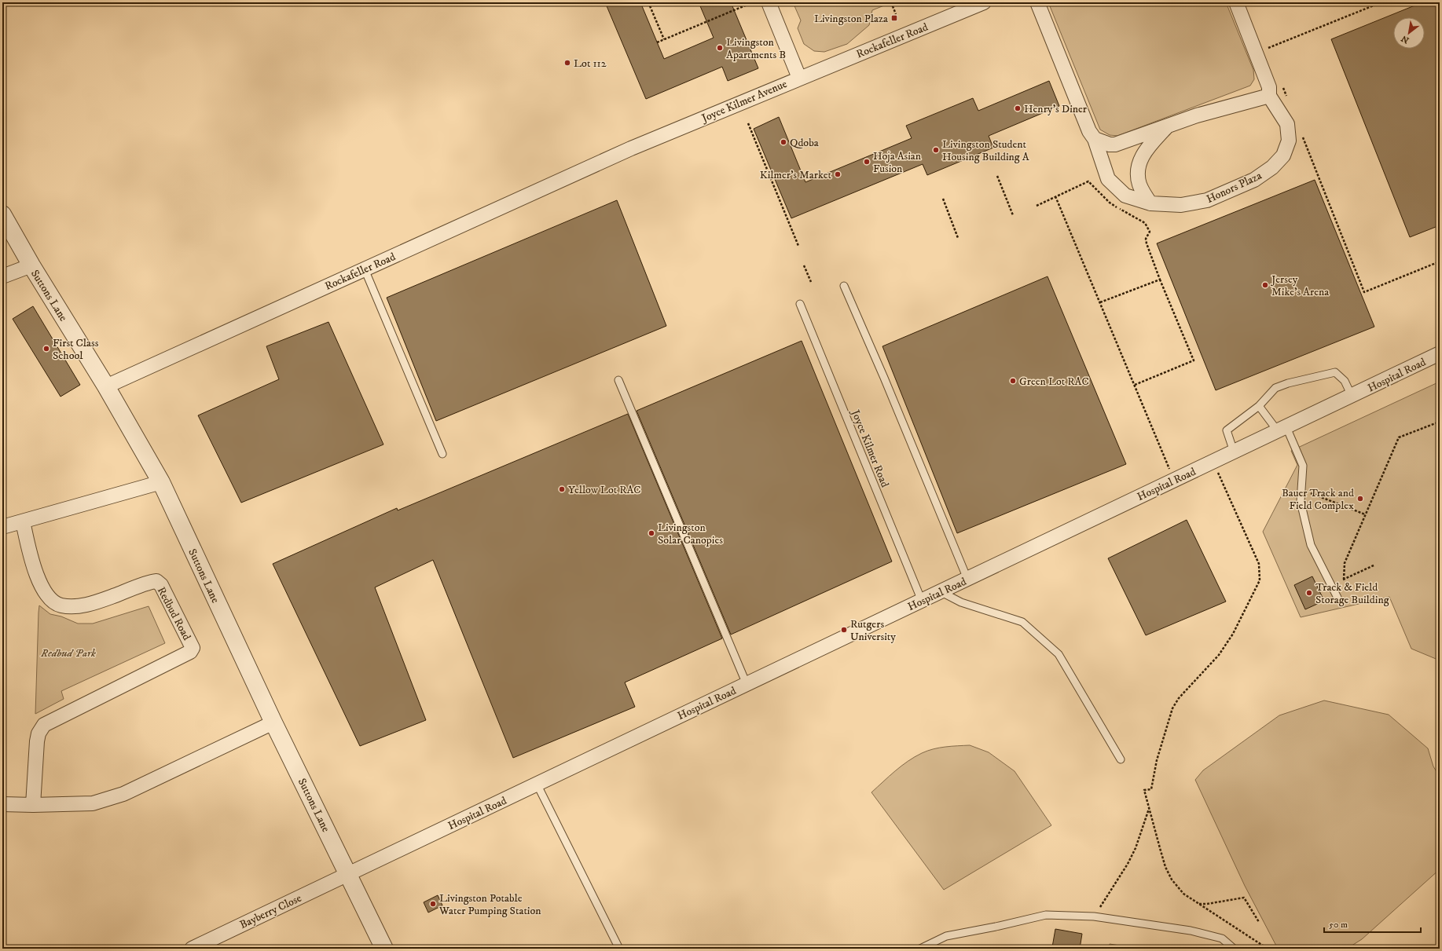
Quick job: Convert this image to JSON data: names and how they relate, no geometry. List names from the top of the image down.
{
  "streets": {
    "street": [
      "Rockafeller Road",
      "Joyce Kilmer Avenue",
      "Honors Plaza",
      "Suttons Lane",
      "Hospital Road",
      "Redbud Road",
      "Bayberry Close"
    ],
    "lane": ["Joyce Kilmer Road"]
  },
  "crossings": [
    ["Rockafeller Road", "Joyce Kilmer Avenue"],
    ["Rockafeller Road", "Suttons Lane"],
    ["Suttons Lane", "Hospital Road"],
    ["Suttons Lane", "Bayberry Close"],
    ["Hospital Road", "Joyce Kilmer Road"],
    ["Hospital Road", "Bayberry Close"]
  ],
  "parks": ["Redbud Park"],
  "places": {
    "transit": ["Livingston Plaza"],
    "other": [
      "Livingston Apartments B",
      "Lot 112",
      "Henry's Diner",
      "Qdoba",
      "Livingston Student Housing Building A",
      "Hoja Asian Fusion",
      "Kilmer's Market",
      "Jersey Mike's Arena",
      "First Class School",
      "Green Lot RAC",
      "Yellow Lot RAC",
      "Bauer Track and Field Complex",
      "Livingston Solar Canopies",
      "Track & Field Storage Building",
      "Rutgers University",
      "Livingston Potable Water Pumping Station"
    ]
  },
  "scale_bar": "50 m",
  "north": "bottom left"
}
